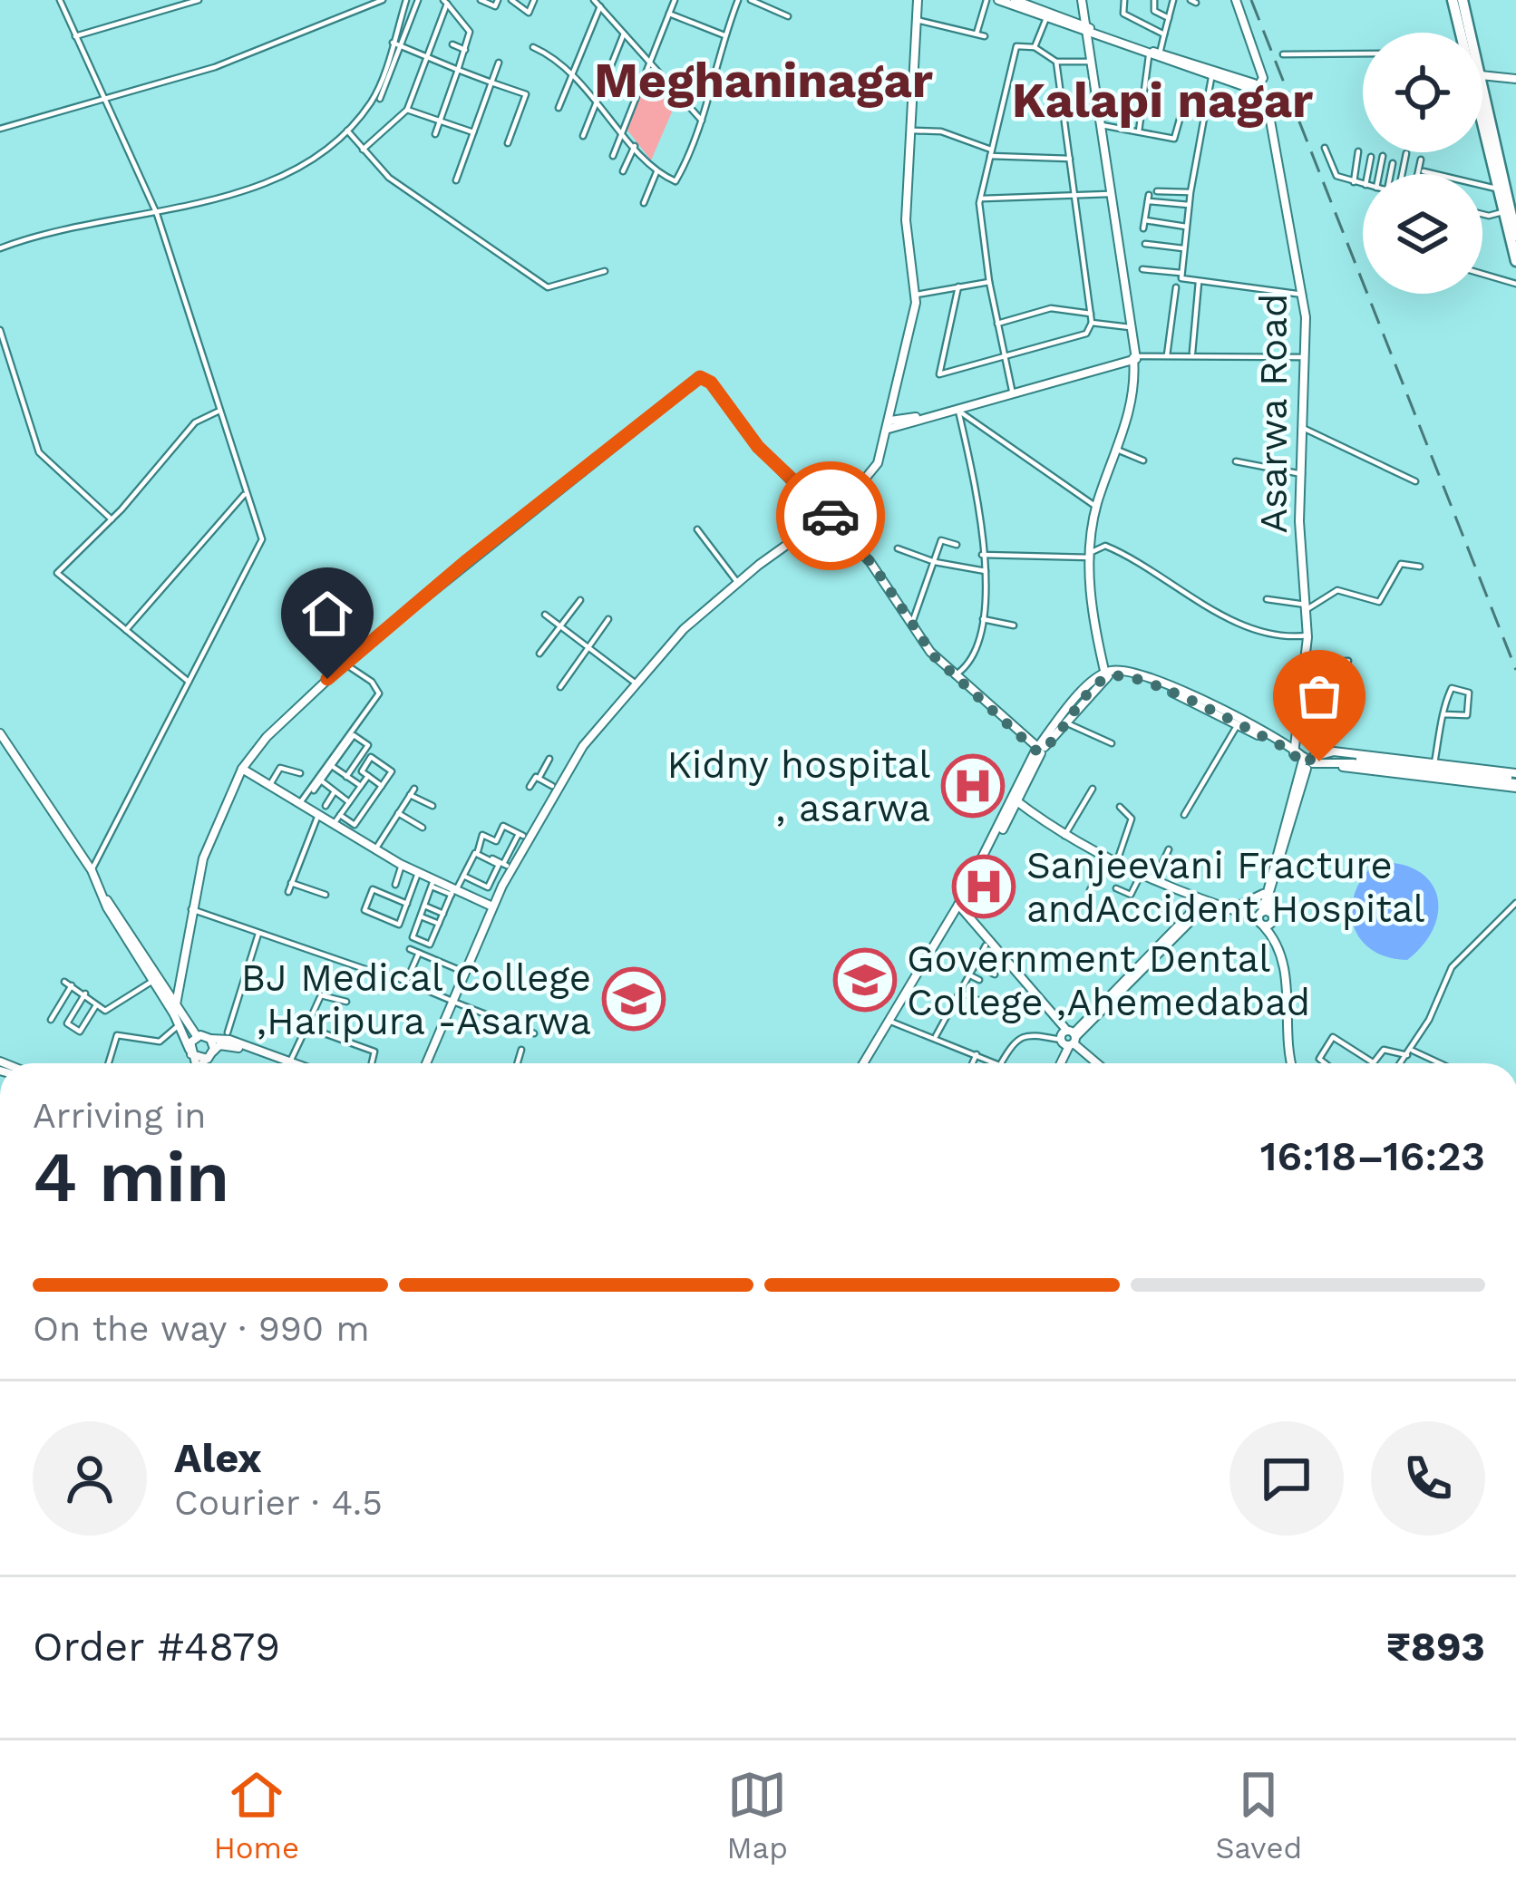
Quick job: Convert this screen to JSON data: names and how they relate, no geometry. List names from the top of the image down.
{
  "streets": {
    "street": ["Asarwa Road"]
  },
  "districts": ["Meghaninagar", "Kalapi nagar"],
  "places": {
    "hospital": ["Kidny hospital , asarwa", "Sanjeevani Fracture andAccident Hospital"],
    "school or university": ["Government Dental College ,Ahemedabad", "BJ Medical College ,Haripura -Asarwa"]
  },
  "page": {
    "heading": ["4 min", "Arriving in", "16:18–16:23"],
    "panel": [
      "Alex",
      "Courier · 4.5",
      "Order #4879",
      "₹893"
    ],
    "bar": "On the way · 990 m",
    "tabs": ["Home", "Map", "Saved"]
  }
}
